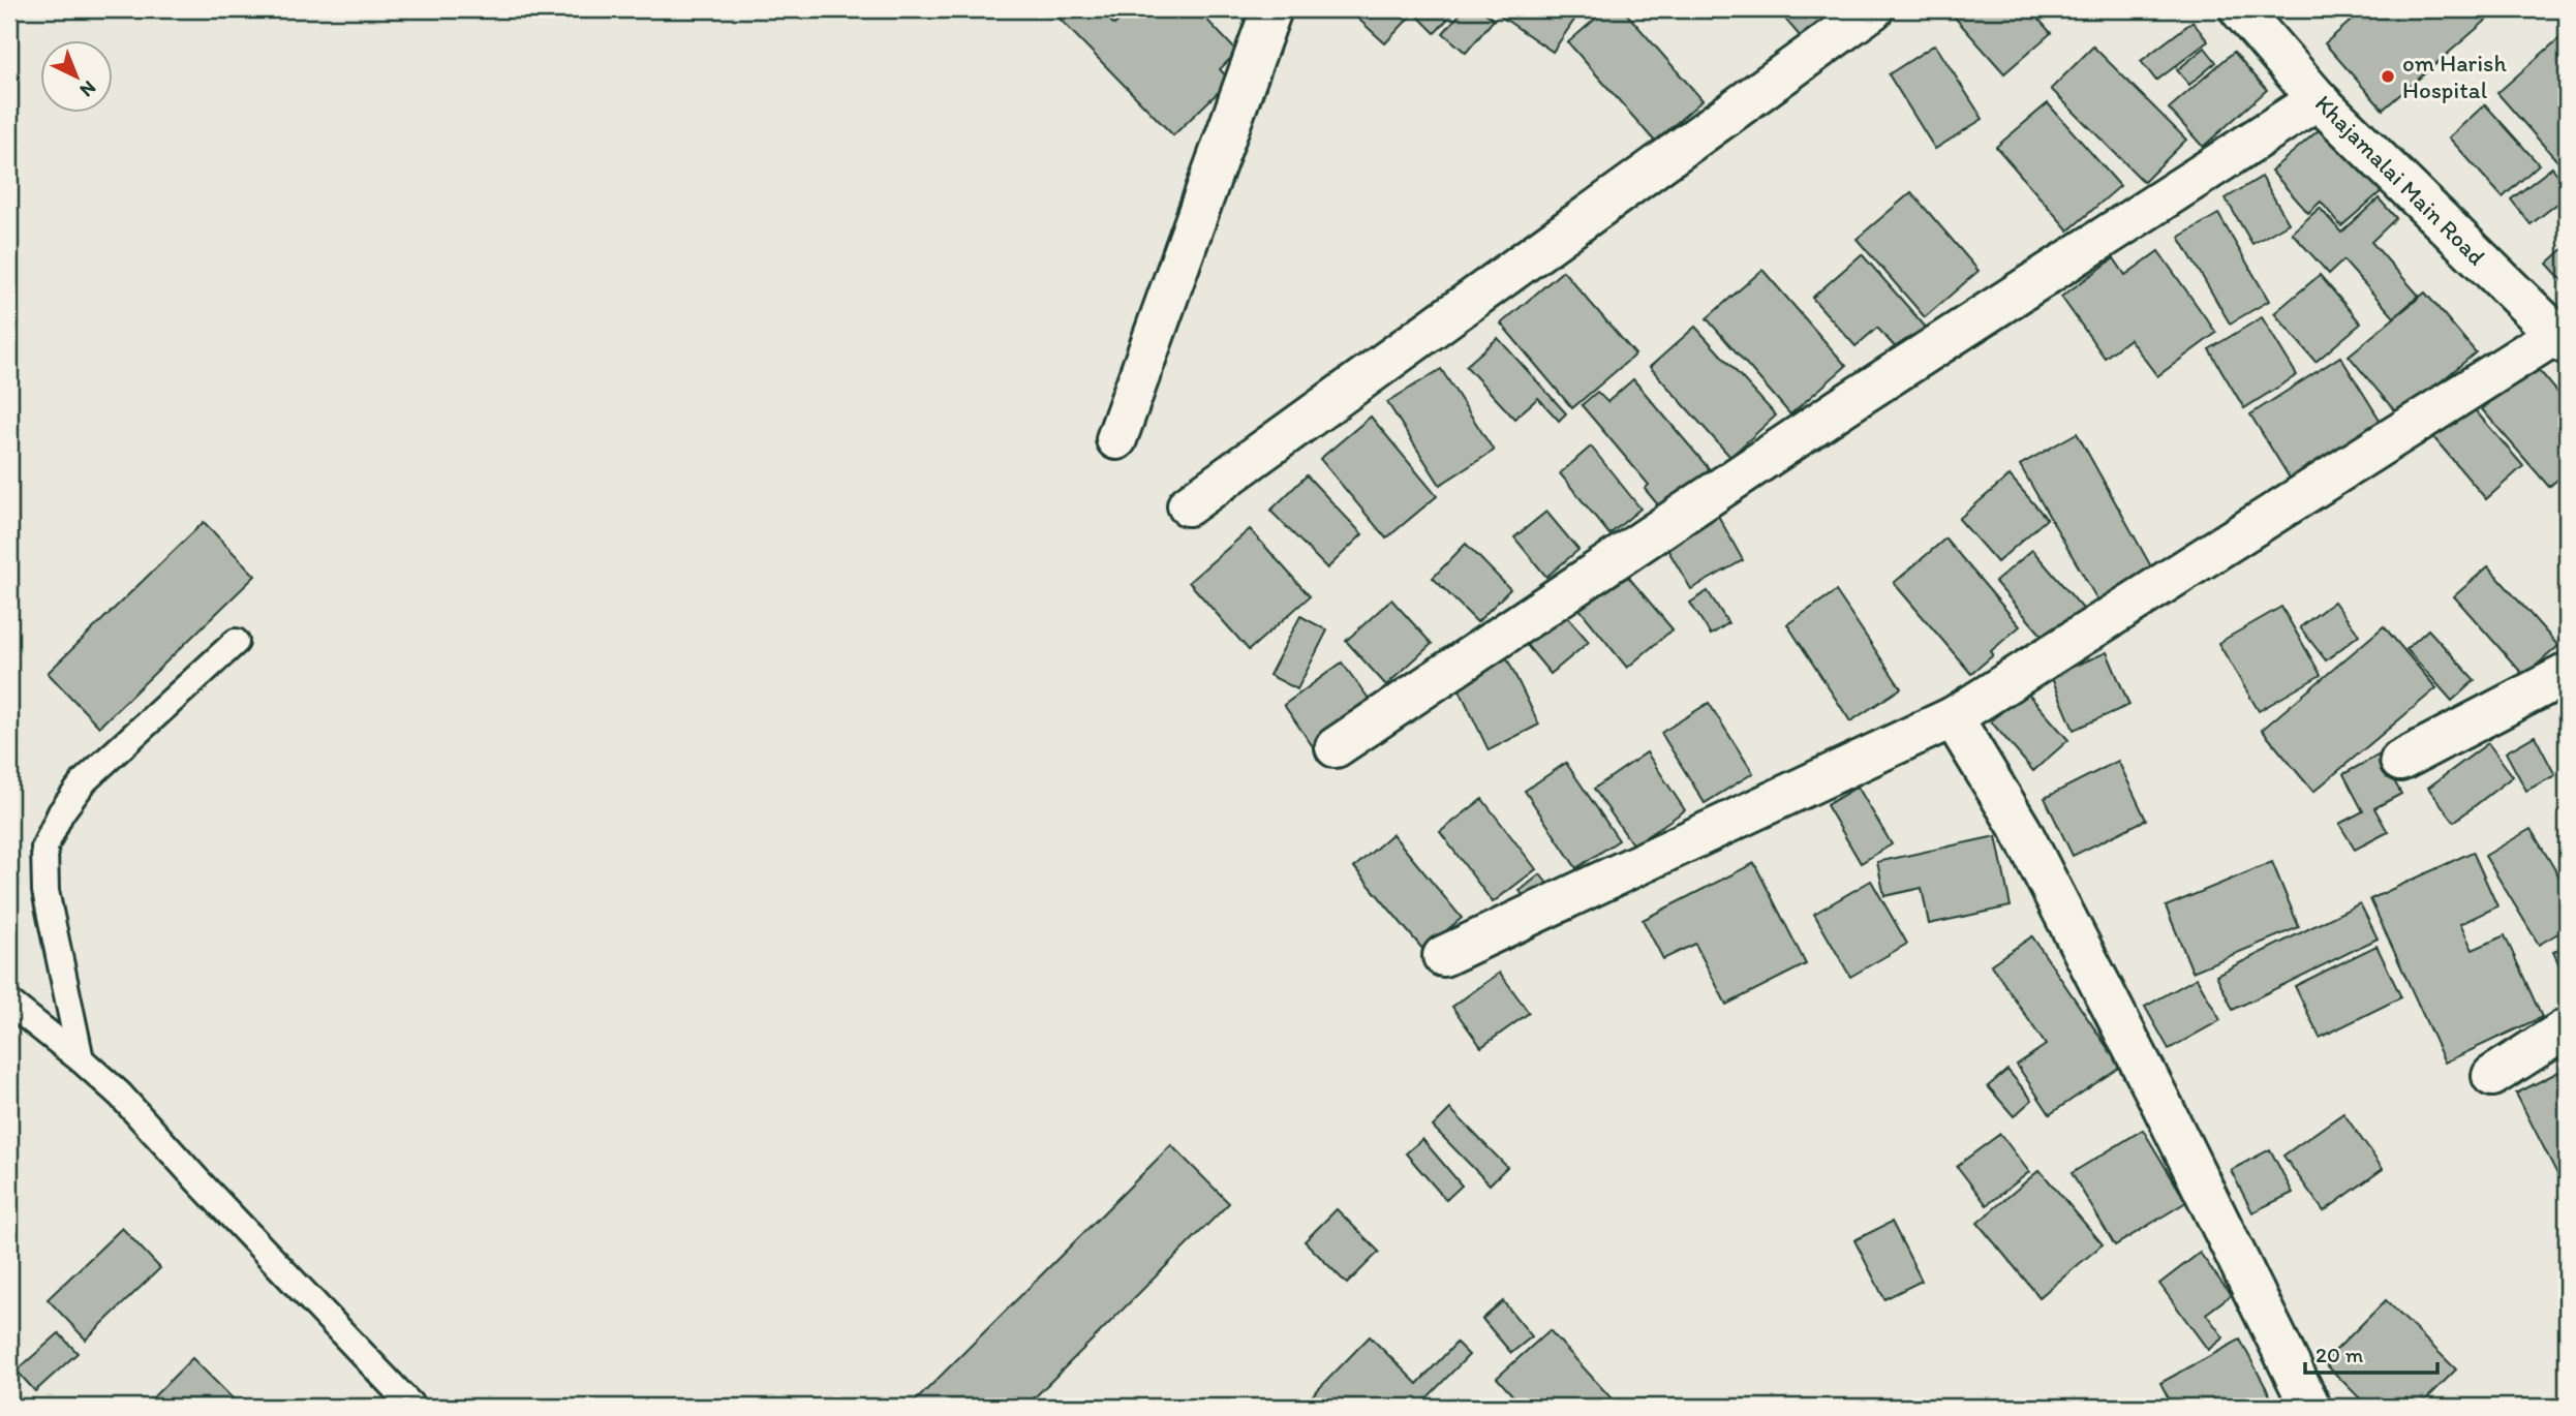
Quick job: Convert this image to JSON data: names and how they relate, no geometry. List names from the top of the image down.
{
  "streets": {
    "street": ["Khajamalai Main Road"]
  },
  "places": ["om Harish Hospital"],
  "scale_bar": "20 m",
  "north": "bottom right"
}
